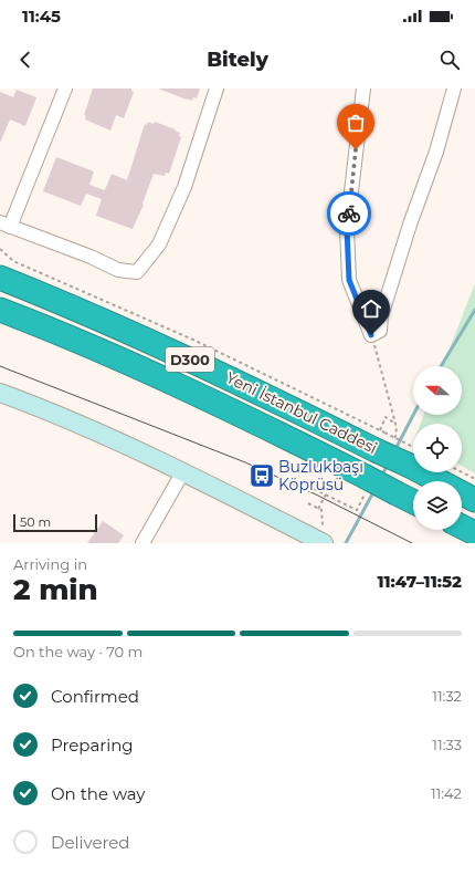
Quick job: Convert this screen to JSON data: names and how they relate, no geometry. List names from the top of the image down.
{
  "streets": {
    "highway": ["D300", "Yeni İstanbul Caddesi"]
  },
  "places": {
    "bus stop": ["Buzlukbaşı Köprüsü"]
  },
  "scale_bar": "50 m",
  "north": "left",
  "page": {
    "status": "11:45",
    "header": "Bitely",
    "scale": "50 m",
    "heading": ["2 min", "Arriving in", "11:47–11:52"],
    "bar": "On the way · 70 m",
    "list": [
      ["Confirmed", "11:32"],
      ["Preparing", "11:33"],
      ["On the way", "11:42"],
      "Delivered"
    ]
  }
}
